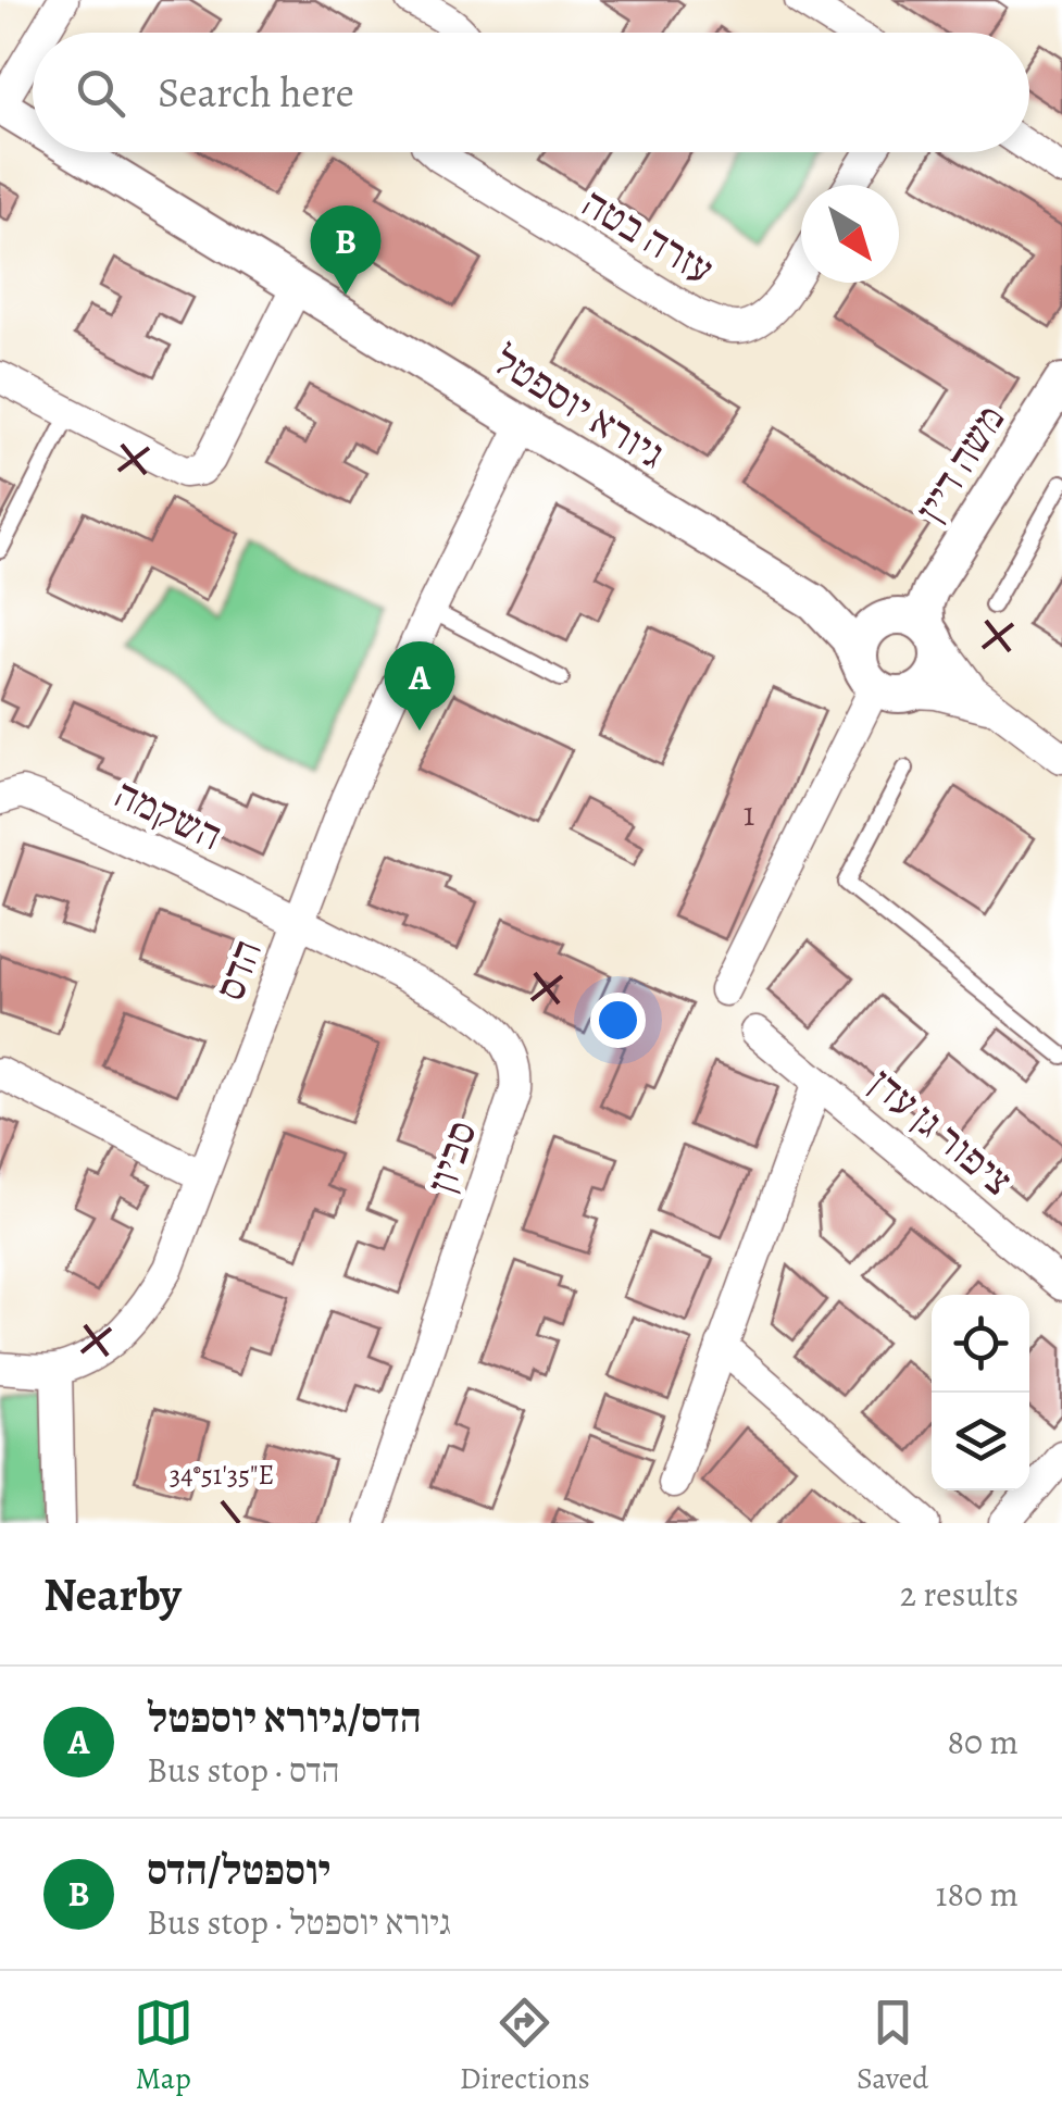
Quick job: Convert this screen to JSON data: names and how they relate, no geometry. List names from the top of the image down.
{
  "streets": {
    "street": [
      "עזרה בטה",
      "גיורא יוספטל",
      "משה דיין",
      "השקמה",
      "הדס",
      "ציפור גן עדן",
      "סביון"
    ]
  },
  "crossings": [
    ["גיורא יוספטל", "משה דיין"],
    ["גיורא יוספטל", "הדס"],
    ["השקמה", "הדס"],
    ["השקמה", "סביון"],
    ["הדס", "סביון"]
  ],
  "house_numbers": ["1"],
  "north": "bottom right",
  "page": {
    "search": "Search here",
    "pins": ["B", "A"],
    "heading": ["Nearby", "2 results"],
    "list": [
      {
        "mark": "A",
        "name": "הדס/גיורא יוספטל",
        "note": "Bus stop · הדס",
        "value": "80 m"
      },
      {
        "mark": "B",
        "name": "יוספטל/הדס",
        "note": "Bus stop · גיורא יוספטל",
        "value": "180 m"
      }
    ],
    "nav": ["Map", "Directions", "Saved"]
  },
  "coordinates": ["34°51'35\"E"]
}
